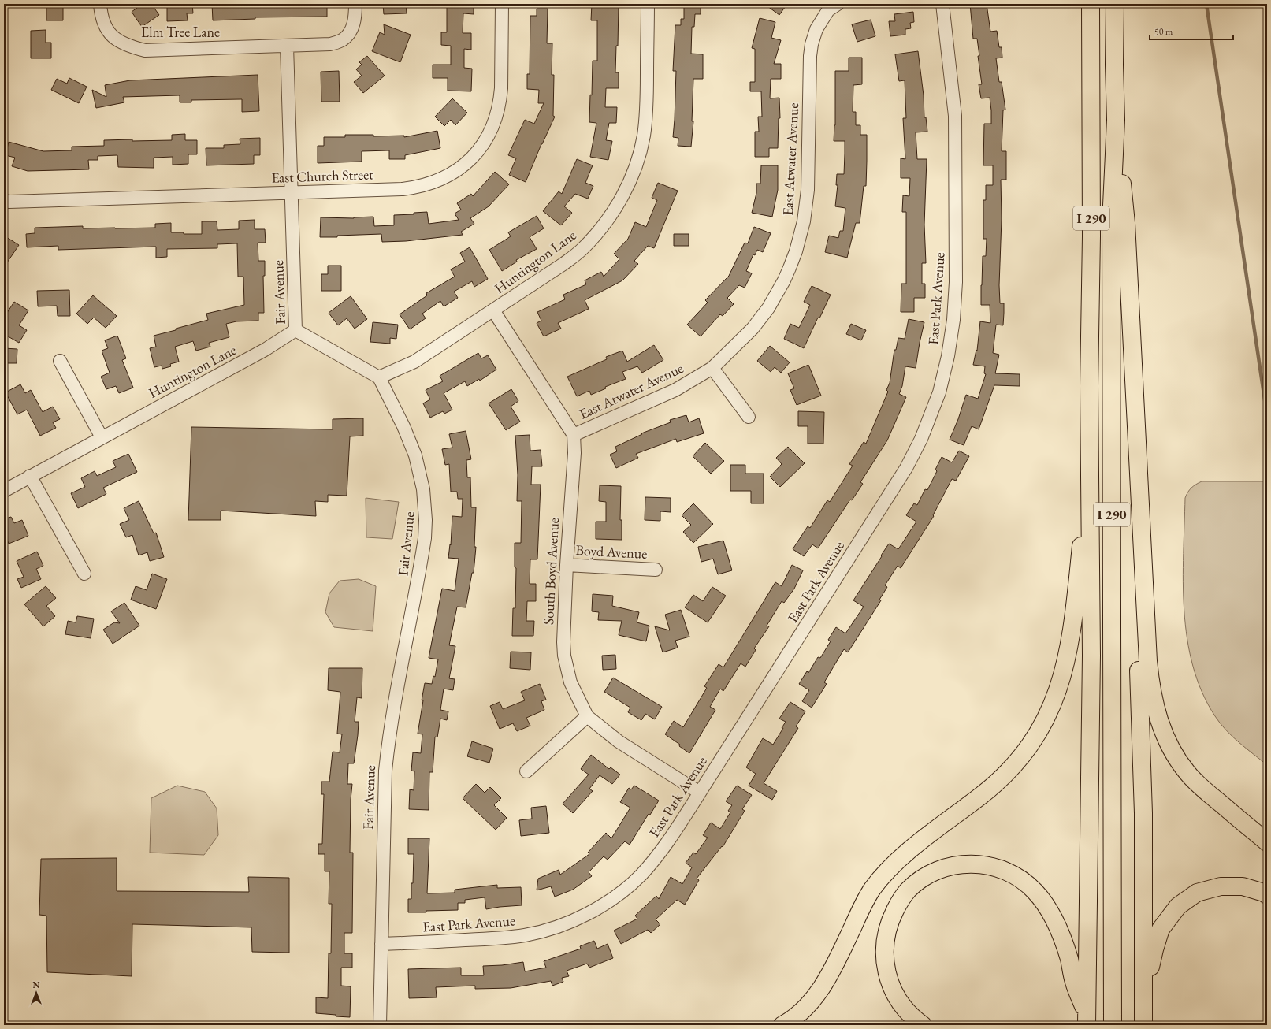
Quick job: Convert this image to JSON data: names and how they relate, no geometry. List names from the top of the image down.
{
  "streets": {
    "highway": ["I 290"],
    "street": [
      "Elm Tree Lane",
      "East Atwater Avenue",
      "East Church Street",
      "Huntington Lane",
      "Fair Avenue",
      "East Park Avenue",
      "Boyd Avenue",
      "South Boyd Avenue"
    ]
  },
  "crossings": [
    ["Elm Tree Lane", "Fair Avenue"],
    ["East Atwater Avenue", "South Boyd Avenue"],
    ["East Church Street", "Fair Avenue"],
    ["Huntington Lane", "Fair Avenue"],
    ["Fair Avenue", "East Park Avenue"],
    ["East Park Avenue", "South Boyd Avenue"],
    ["Boyd Avenue", "South Boyd Avenue"]
  ],
  "scale_bar": "50 m",
  "north": "top"
}
